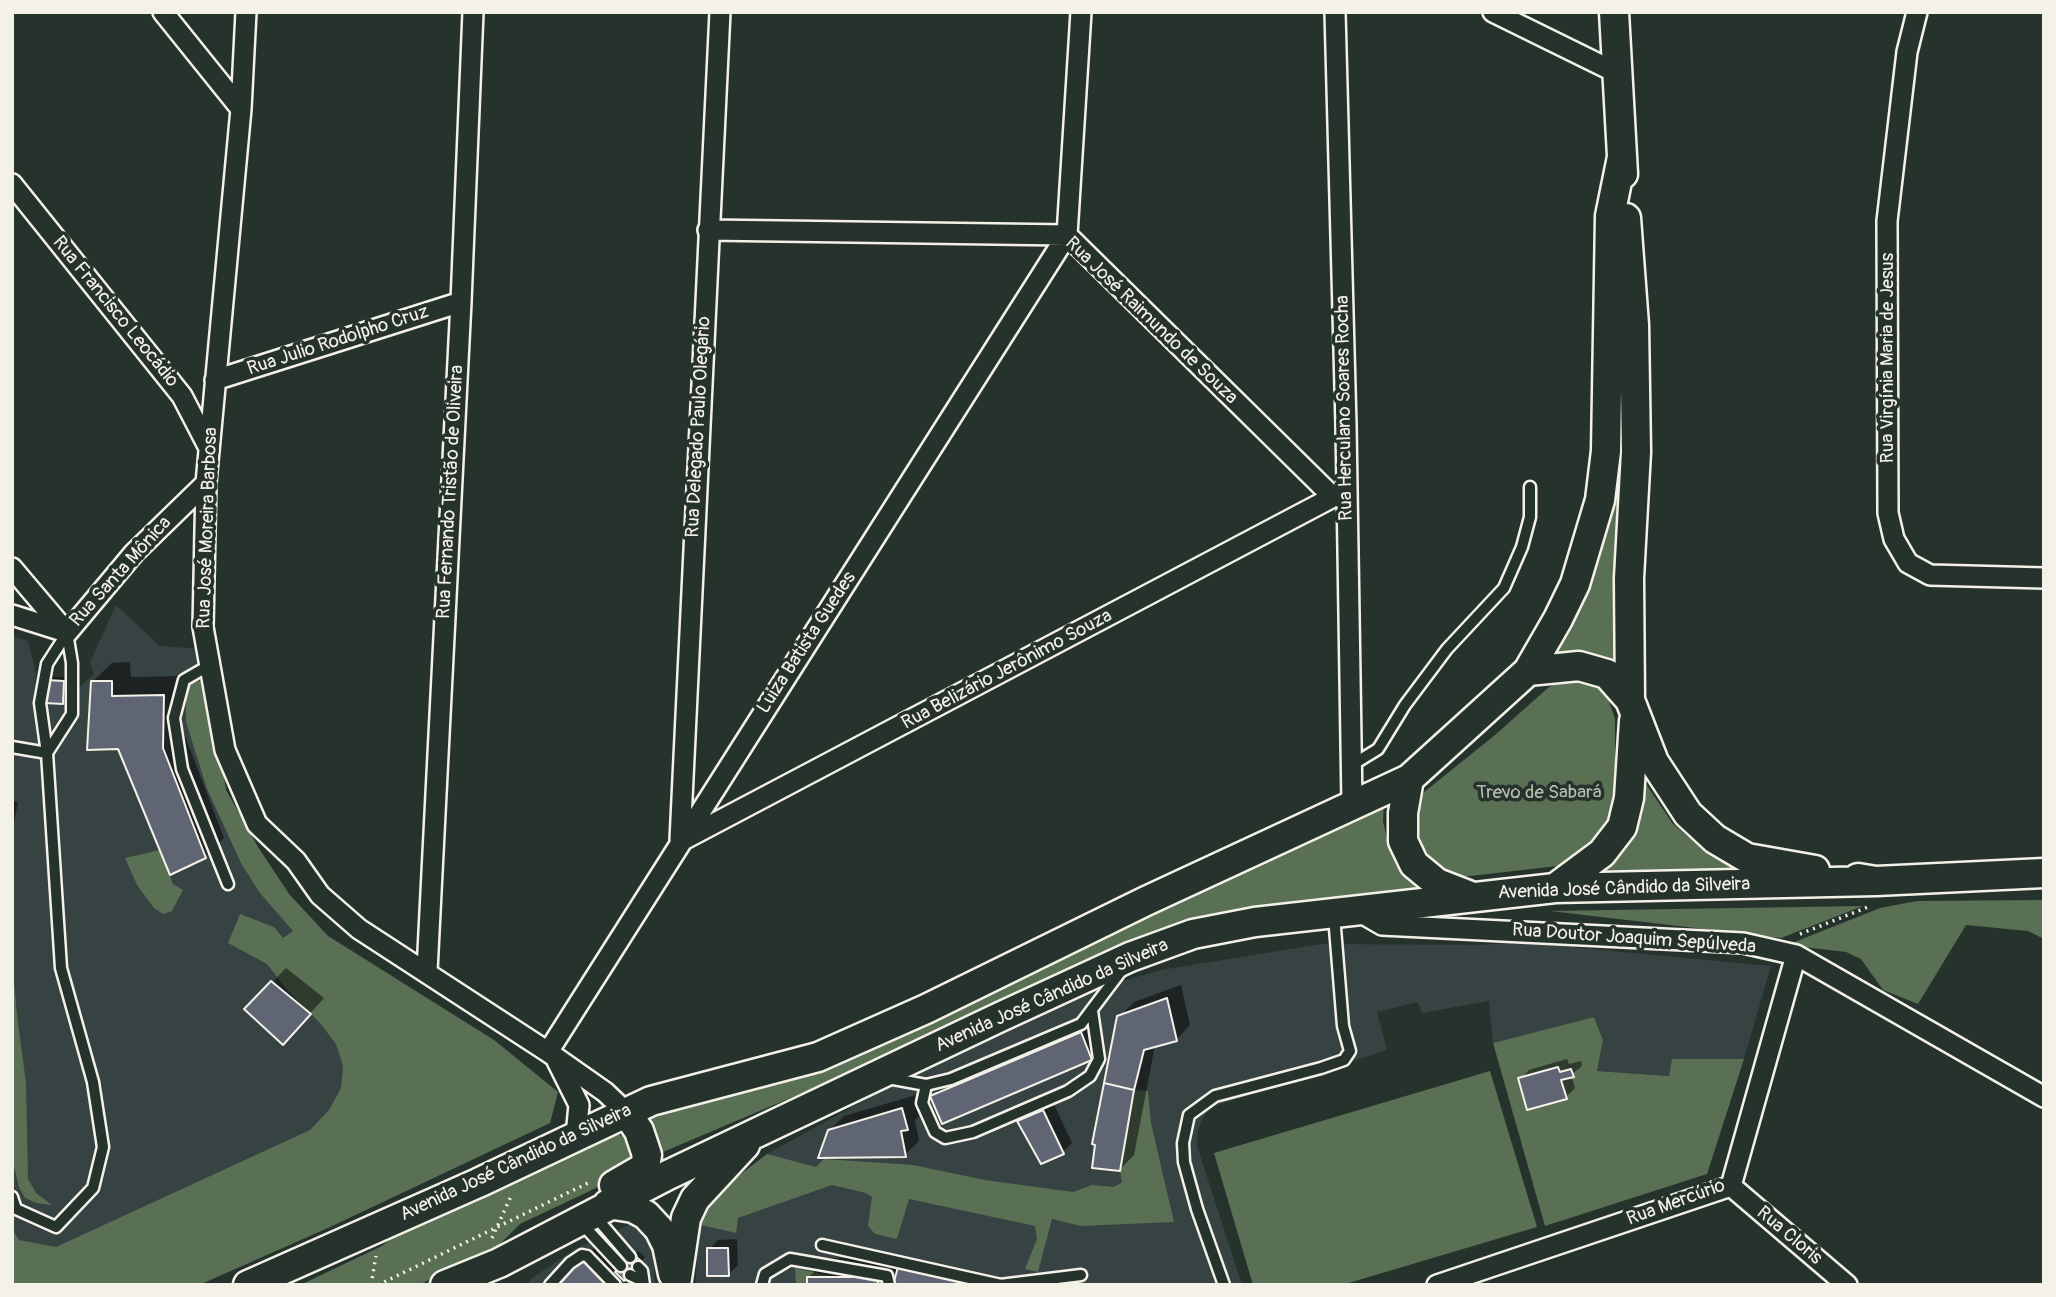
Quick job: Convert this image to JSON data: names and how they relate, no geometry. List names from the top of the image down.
{
  "streets": {
    "main road": ["Avenida José Cândido da Silveira"],
    "street": [
      "Rua Francisco Leocádio",
      "Rua José Raimundo de Souza",
      "Rua Julio Rodolpho Cruz",
      "Rua Virgínia Maria de Jesus",
      "Rua Herculano Soares Rocha",
      "Rua Delegado Paulo Olegário",
      "Rua Fernando Tristão de Oliveira",
      "Rua José Moreira Barbosa",
      "Rua Santa Mônica",
      "Luiza Batista Guedes",
      "Rua Belizário Jerônimo Souza",
      "Rua Doutor Joaquim Sepúlveda",
      "Rua Mercúrio",
      "Rua Cloris"
    ]
  },
  "crossings": [
    ["Rua Francisco Leocádio", "Rua José Moreira Barbosa"],
    ["Rua José Raimundo de Souza", "Rua Herculano Soares Rocha"],
    ["Rua José Raimundo de Souza", "Rua Delegado Paulo Olegário"],
    ["Rua José Raimundo de Souza", "Luiza Batista Guedes"],
    ["Rua José Raimundo de Souza", "Rua Belizário Jerônimo Souza"],
    ["Rua Julio Rodolpho Cruz", "Rua Fernando Tristão de Oliveira"],
    ["Rua Julio Rodolpho Cruz", "Rua José Moreira Barbosa"],
    ["Rua Herculano Soares Rocha", "Rua Belizário Jerônimo Souza"],
    ["Rua Herculano Soares Rocha", "Avenida José Cândido da Silveira"],
    ["Rua Delegado Paulo Olegário", "Luiza Batista Guedes"],
    ["Rua Delegado Paulo Olegário", "Rua Belizário Jerônimo Souza"],
    ["Rua Fernando Tristão de Oliveira", "Rua José Moreira Barbosa"],
    ["Rua José Moreira Barbosa", "Rua Santa Mônica"],
    ["Rua José Moreira Barbosa", "Luiza Batista Guedes"],
    ["Rua José Moreira Barbosa", "Avenida José Cândido da Silveira"],
    ["Luiza Batista Guedes", "Rua Belizário Jerônimo Souza"],
    ["Avenida José Cândido da Silveira", "Rua Doutor Joaquim Sepúlveda"],
    ["Rua Doutor Joaquim Sepúlveda", "Rua Mercúrio"],
    ["Rua Mercúrio", "Rua Cloris"]
  ],
  "parks": ["Trevo de Sabará"]
}
